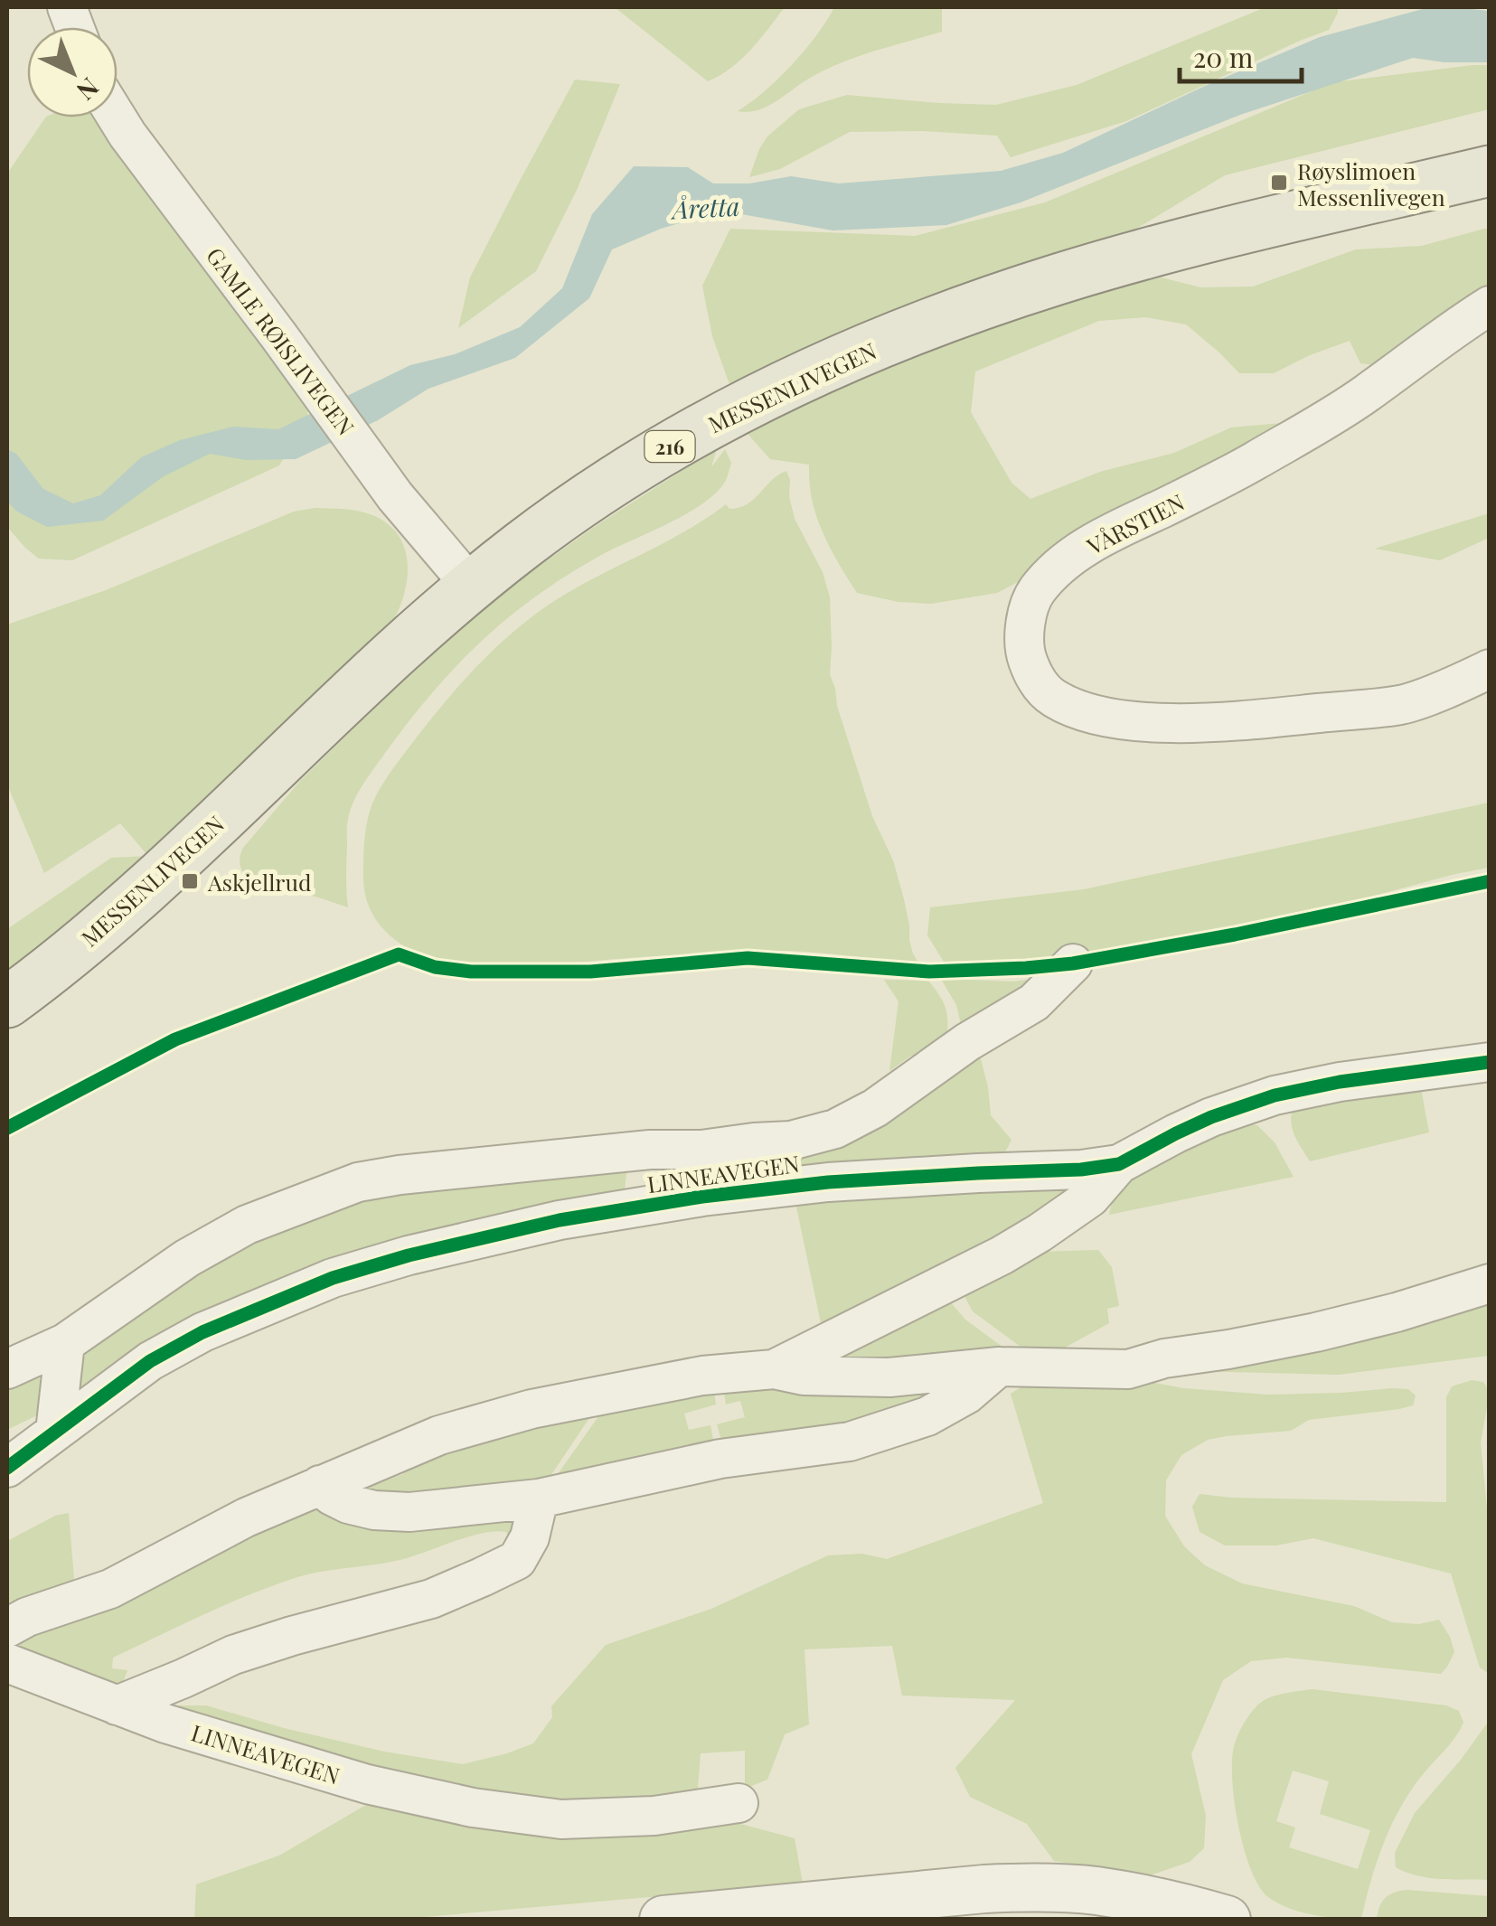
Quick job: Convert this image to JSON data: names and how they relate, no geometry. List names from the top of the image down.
{
  "streets": {
    "main road": ["MESSENLIVEGEN", "216"],
    "street": ["GAMLE RØISLIVEGEN", "VÅRSTIEN", "LINNEAVEGEN"]
  },
  "crossings": [
    ["GAMLE RØISLIVEGEN", "MESSENLIVEGEN"]
  ],
  "water": ["Åretta"],
  "places": {
    "transit": ["Røyslimoen Messenlivegen", "Askjellrud"]
  },
  "scale_bar": "20 m",
  "north": "bottom right"
}
